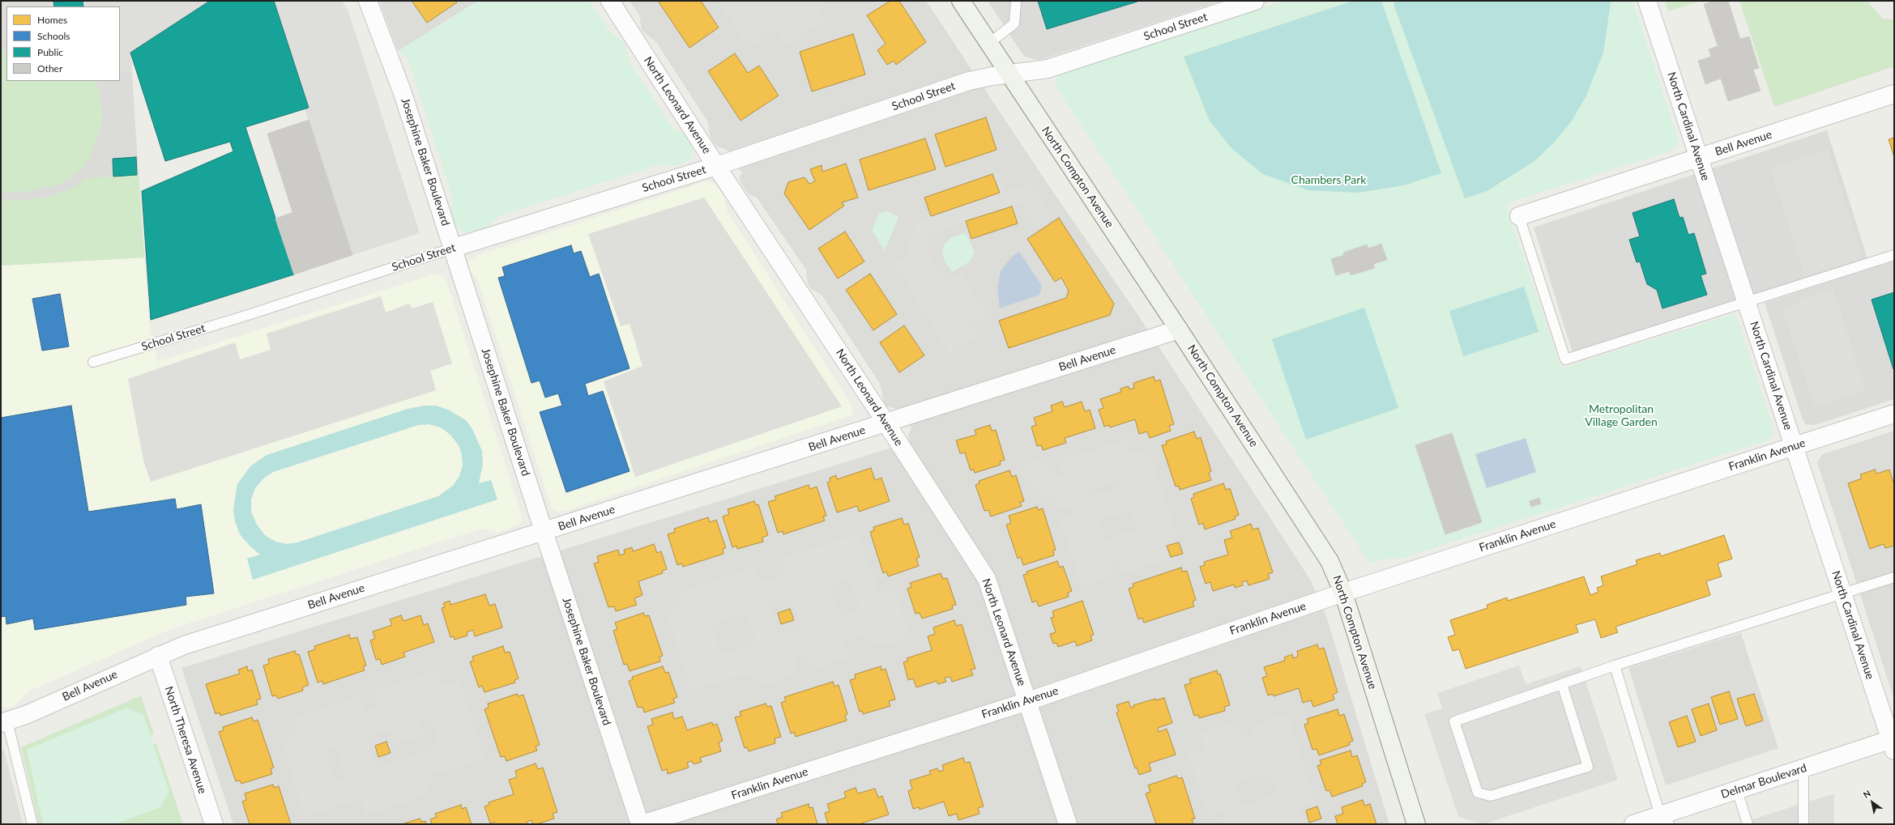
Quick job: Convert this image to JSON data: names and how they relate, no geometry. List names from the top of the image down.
{
  "streets": {
    "main road": ["North Compton Avenue"],
    "street": [
      "School Street",
      "North Leonard Avenue",
      "North Cardinal Avenue",
      "Bell Avenue",
      "Josephine Baker Boulevard",
      "Franklin Avenue",
      "North Theresa Avenue",
      "Delmar Boulevard"
    ]
  },
  "crossings": [
    ["School Street", "North Leonard Avenue"],
    ["School Street", "Josephine Baker Boulevard"],
    ["School Street", "North Compton Avenue"],
    ["North Leonard Avenue", "Bell Avenue"],
    ["North Leonard Avenue", "Franklin Avenue"],
    ["North Cardinal Avenue", "Bell Avenue"],
    ["North Cardinal Avenue", "Franklin Avenue"],
    ["North Cardinal Avenue", "Delmar Boulevard"],
    ["Bell Avenue", "Josephine Baker Boulevard"],
    ["Bell Avenue", "North Compton Avenue"],
    ["Bell Avenue", "North Theresa Avenue"],
    ["North Compton Avenue", "Franklin Avenue"]
  ],
  "parks": ["Chambers Park", "Metropolitan Village Garden"],
  "legend": [
    "Homes",
    "Schools",
    "Public",
    "Other"
  ],
  "north": "top left"
}
